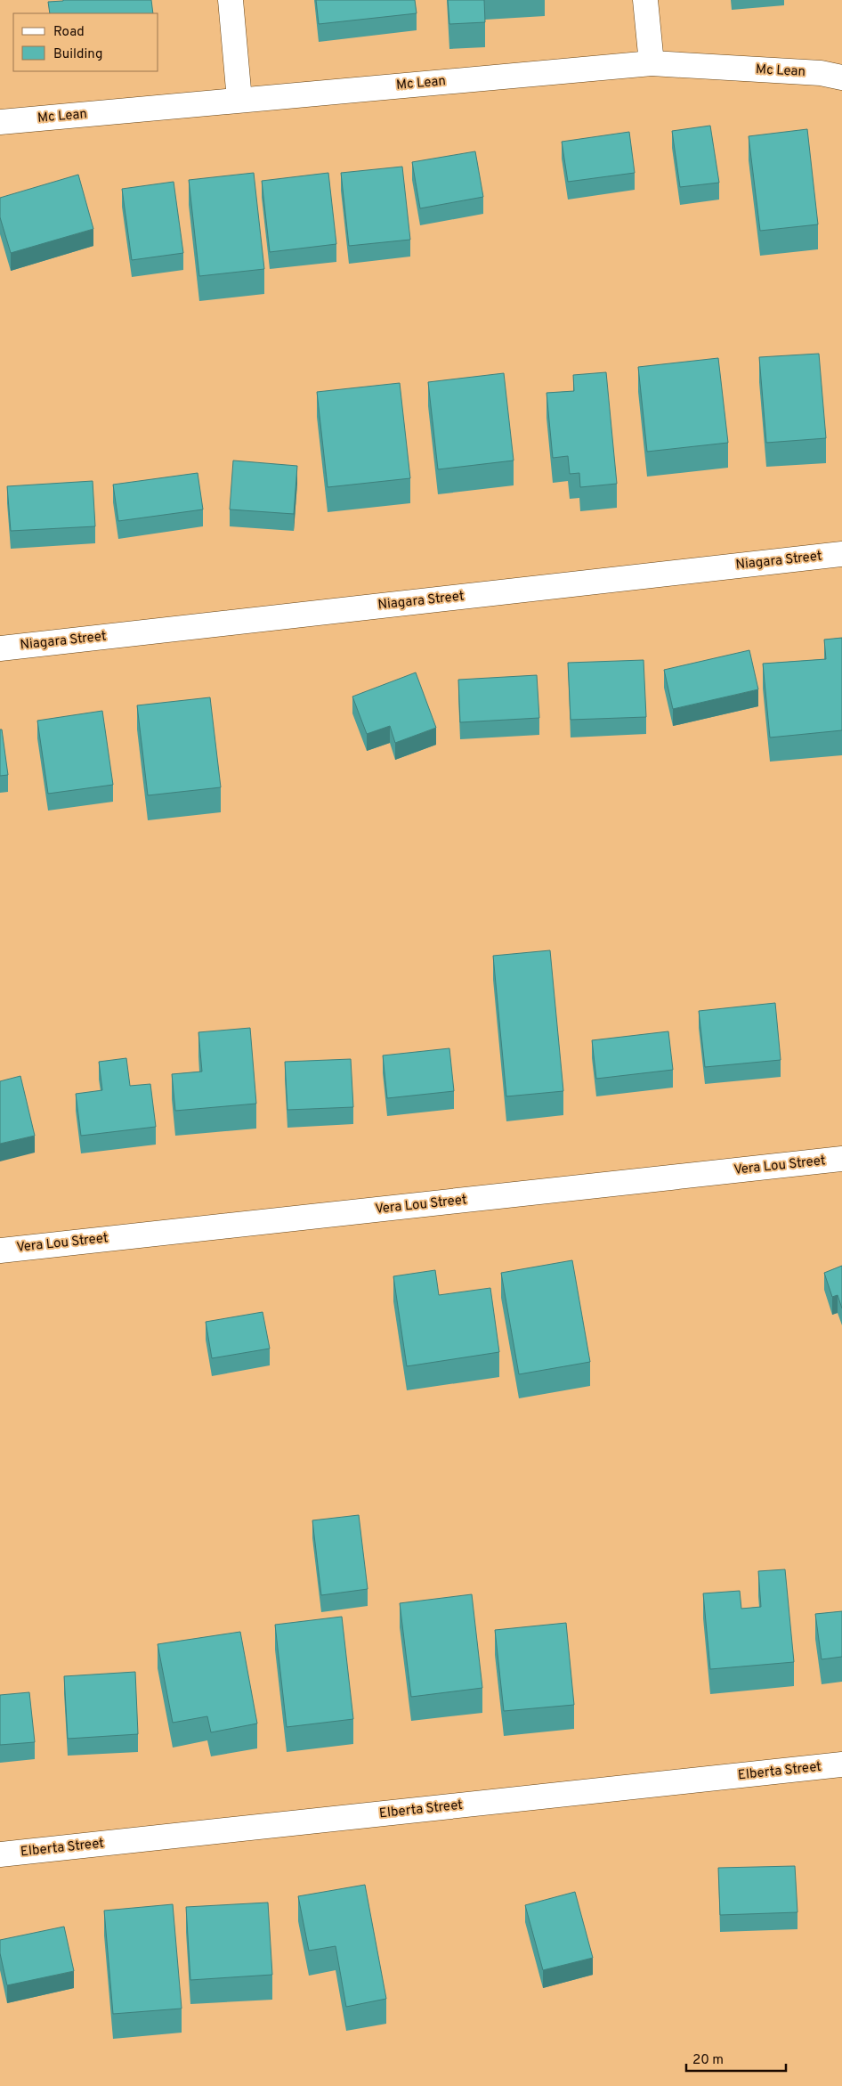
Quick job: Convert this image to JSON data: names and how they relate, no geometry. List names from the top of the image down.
{
  "streets": {
    "street": [
      "Mc Lean",
      "Niagara Street",
      "Vera Lou Street",
      "Elberta Street"
    ]
  },
  "legend": ["Road", "Building"],
  "scale_bar": "20 m"
}
